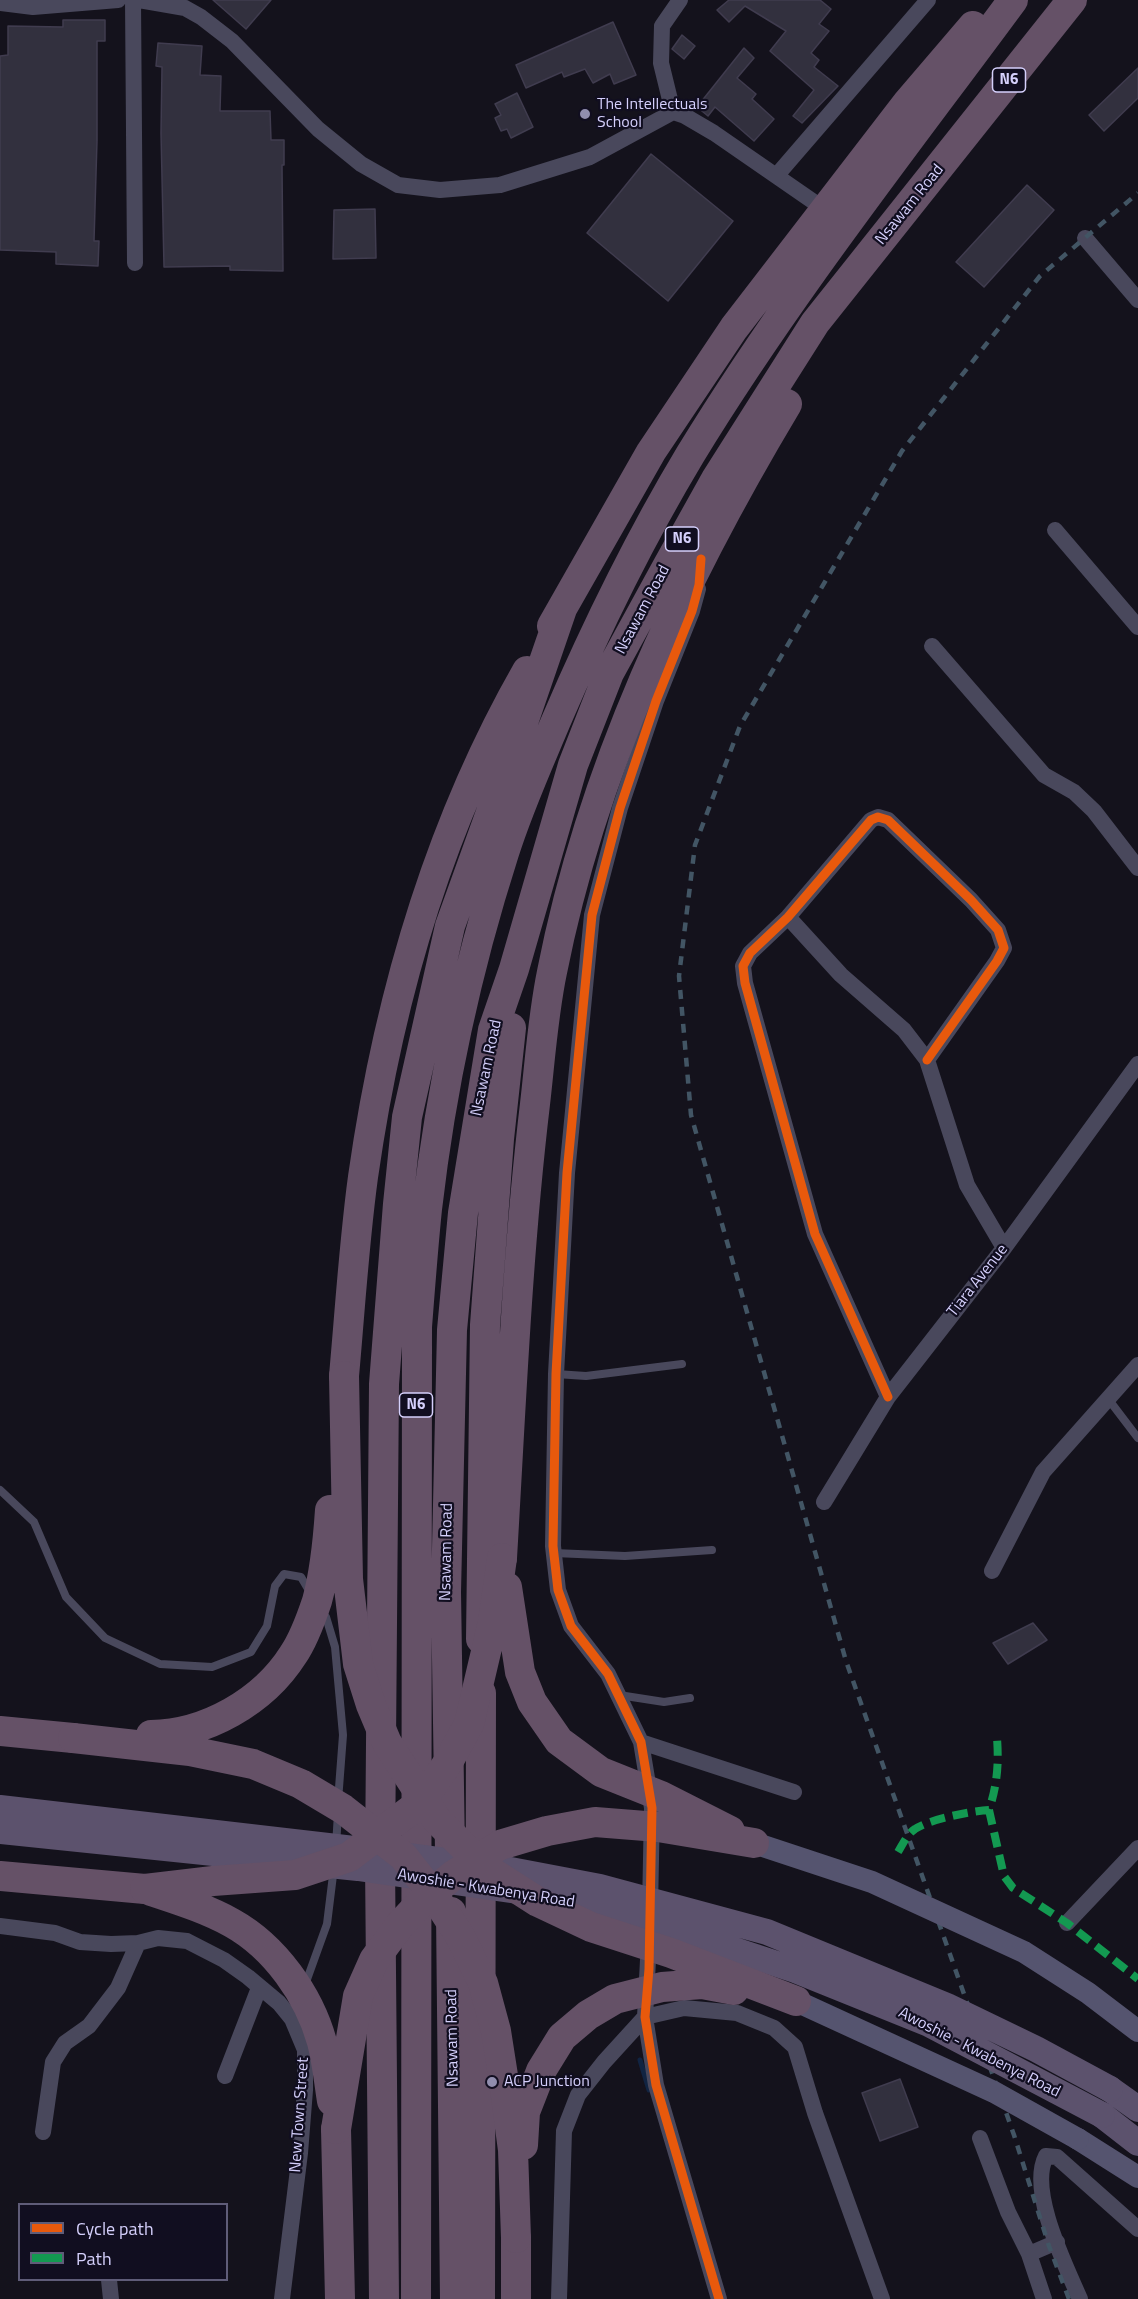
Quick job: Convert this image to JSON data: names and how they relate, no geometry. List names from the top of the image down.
{
  "streets": {
    "highway": ["N6", "Nsawam Road"],
    "main road": ["Awoshie - Kwabenya Road"],
    "street": ["Tiara Avenue", "New Town Street"]
  },
  "places": ["The Intellectuals School", "ACP Junction"],
  "legend": ["Cycle path", "Path"]
}
